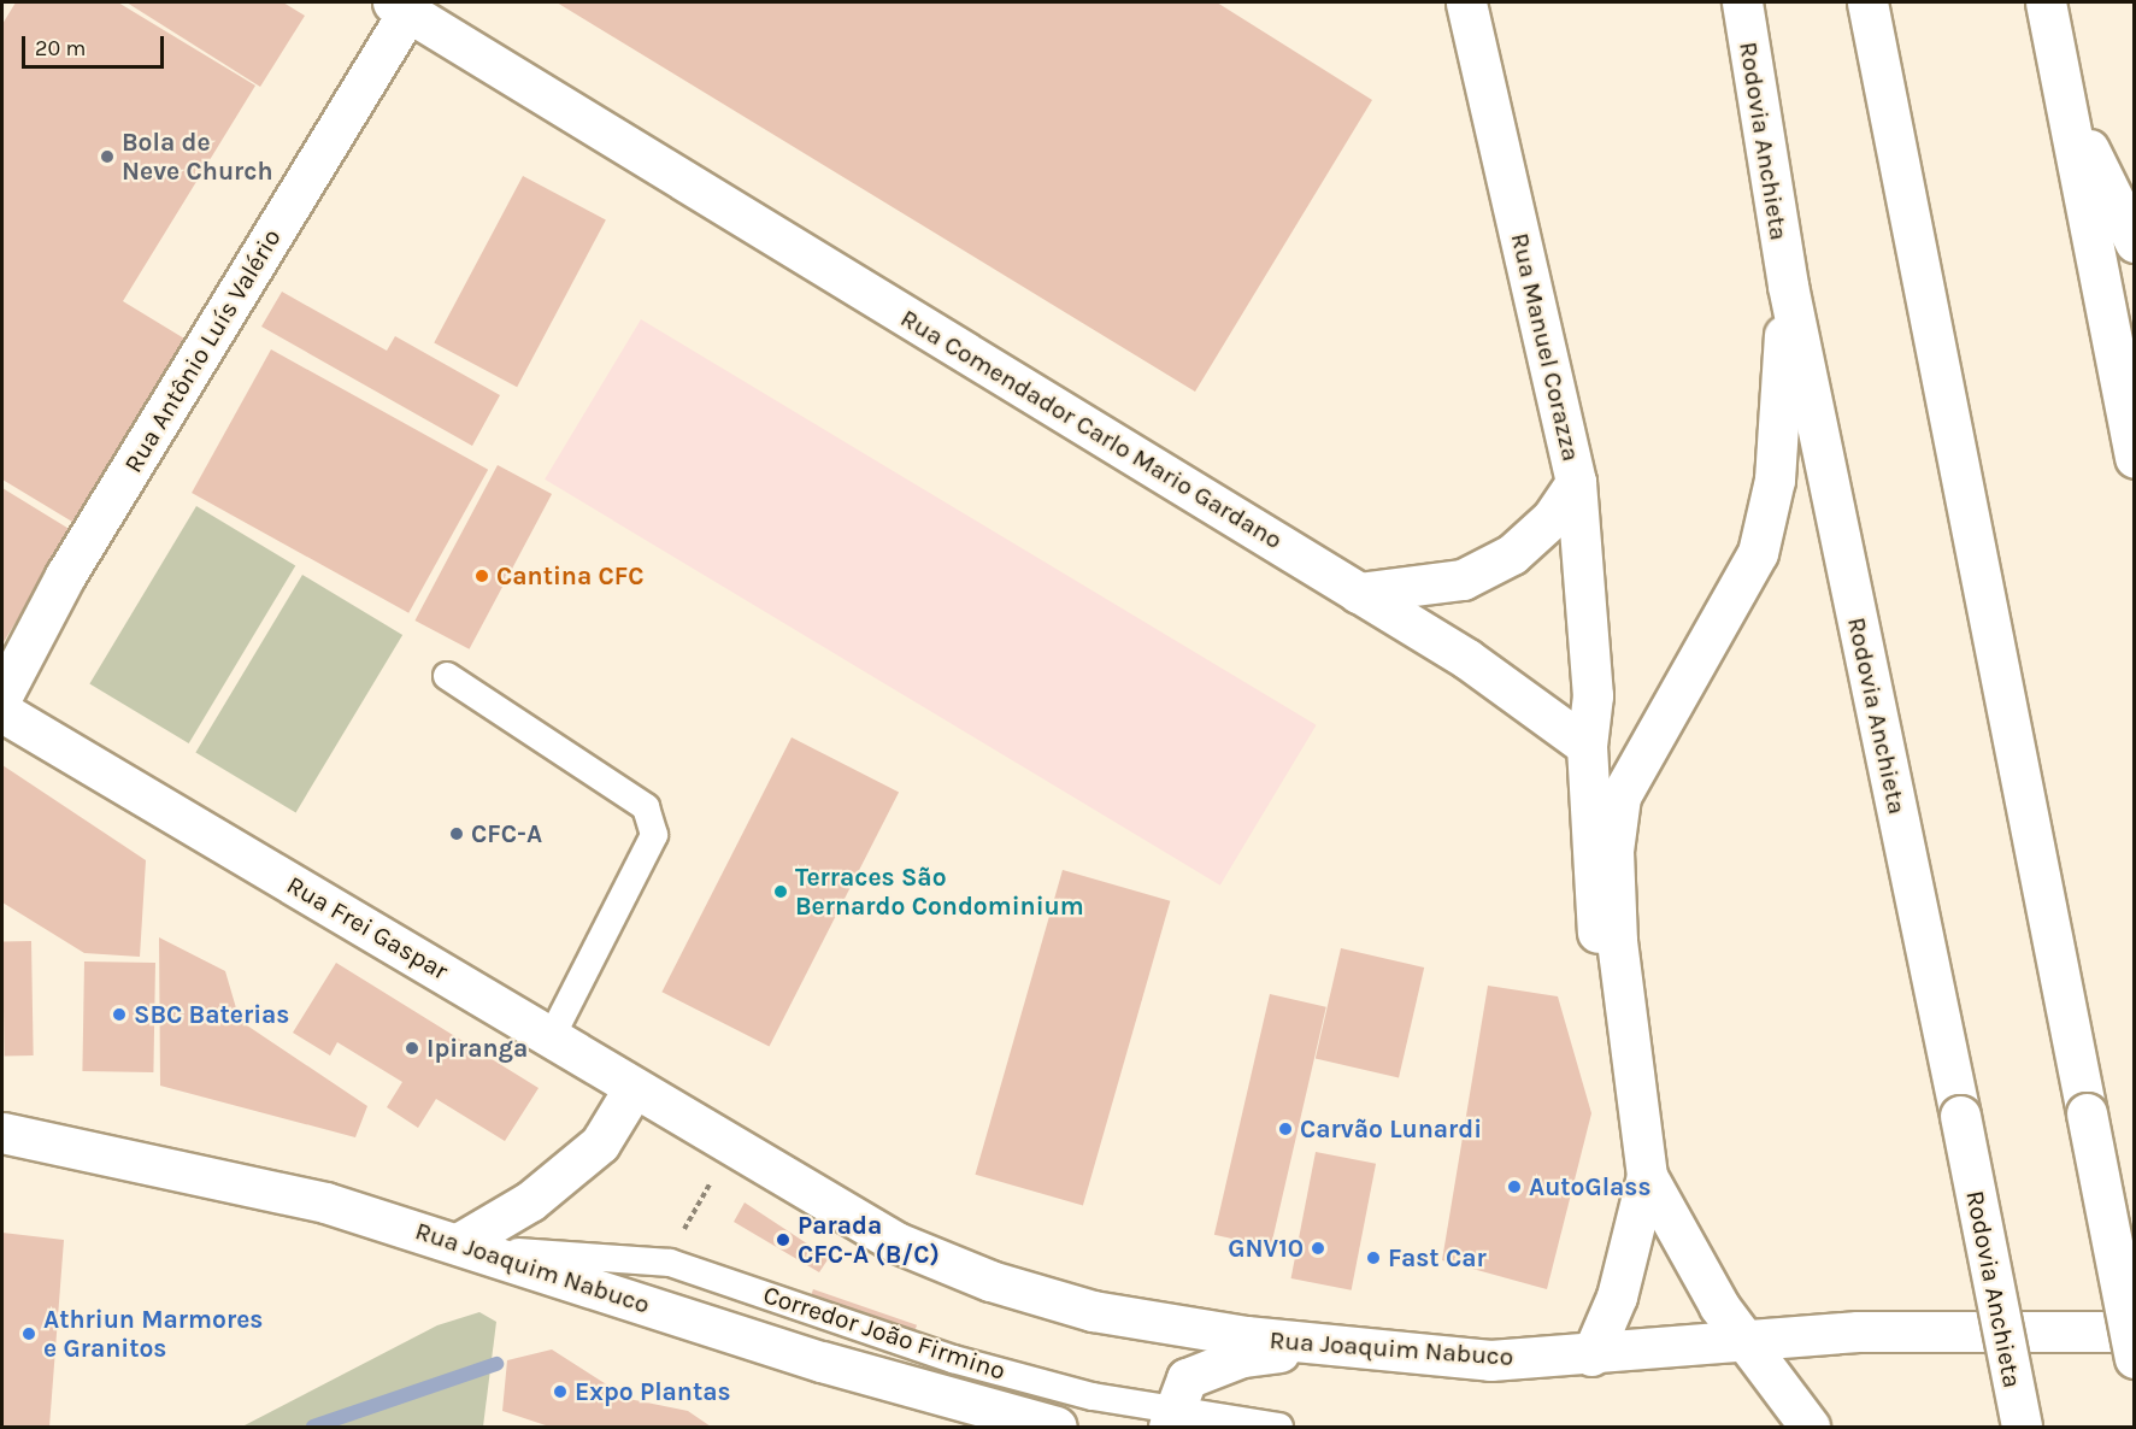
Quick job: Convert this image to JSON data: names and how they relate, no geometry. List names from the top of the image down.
{
  "streets": {
    "main road": [
      "Rodovia Anchieta",
      "Rua Manuel Corazza",
      "Rua Antônio Luís Valério",
      "Rua Comendador Carlo Mario Gardano",
      "Rua Frei Gaspar",
      "Rua Joaquim Nabuco"
    ],
    "lane": ["Corredor João Firmino"]
  },
  "crossings": [
    ["Rua Manuel Corazza", "Rua Comendador Carlo Mario Gardano"],
    ["Rua Antônio Luís Valério", "Rua Comendador Carlo Mario Gardano"],
    ["Rua Frei Gaspar", "Rua Joaquim Nabuco"],
    ["Rua Joaquim Nabuco", "Corredor João Firmino"]
  ],
  "places": [
    "Bola de Neve Church",
    "Cantina CFC",
    "CFC-A",
    "Terraces São Bernardo Condominium",
    "SBC Baterias",
    "Ipiranga",
    "Carvão Lunardi",
    "AutoGlass",
    "Parada CFC-A (B/C)",
    "GNV10",
    "Fast Car",
    "Athriun Marmores e Granitos",
    "Expo Plantas"
  ],
  "scale_bar": "20 m"
}
